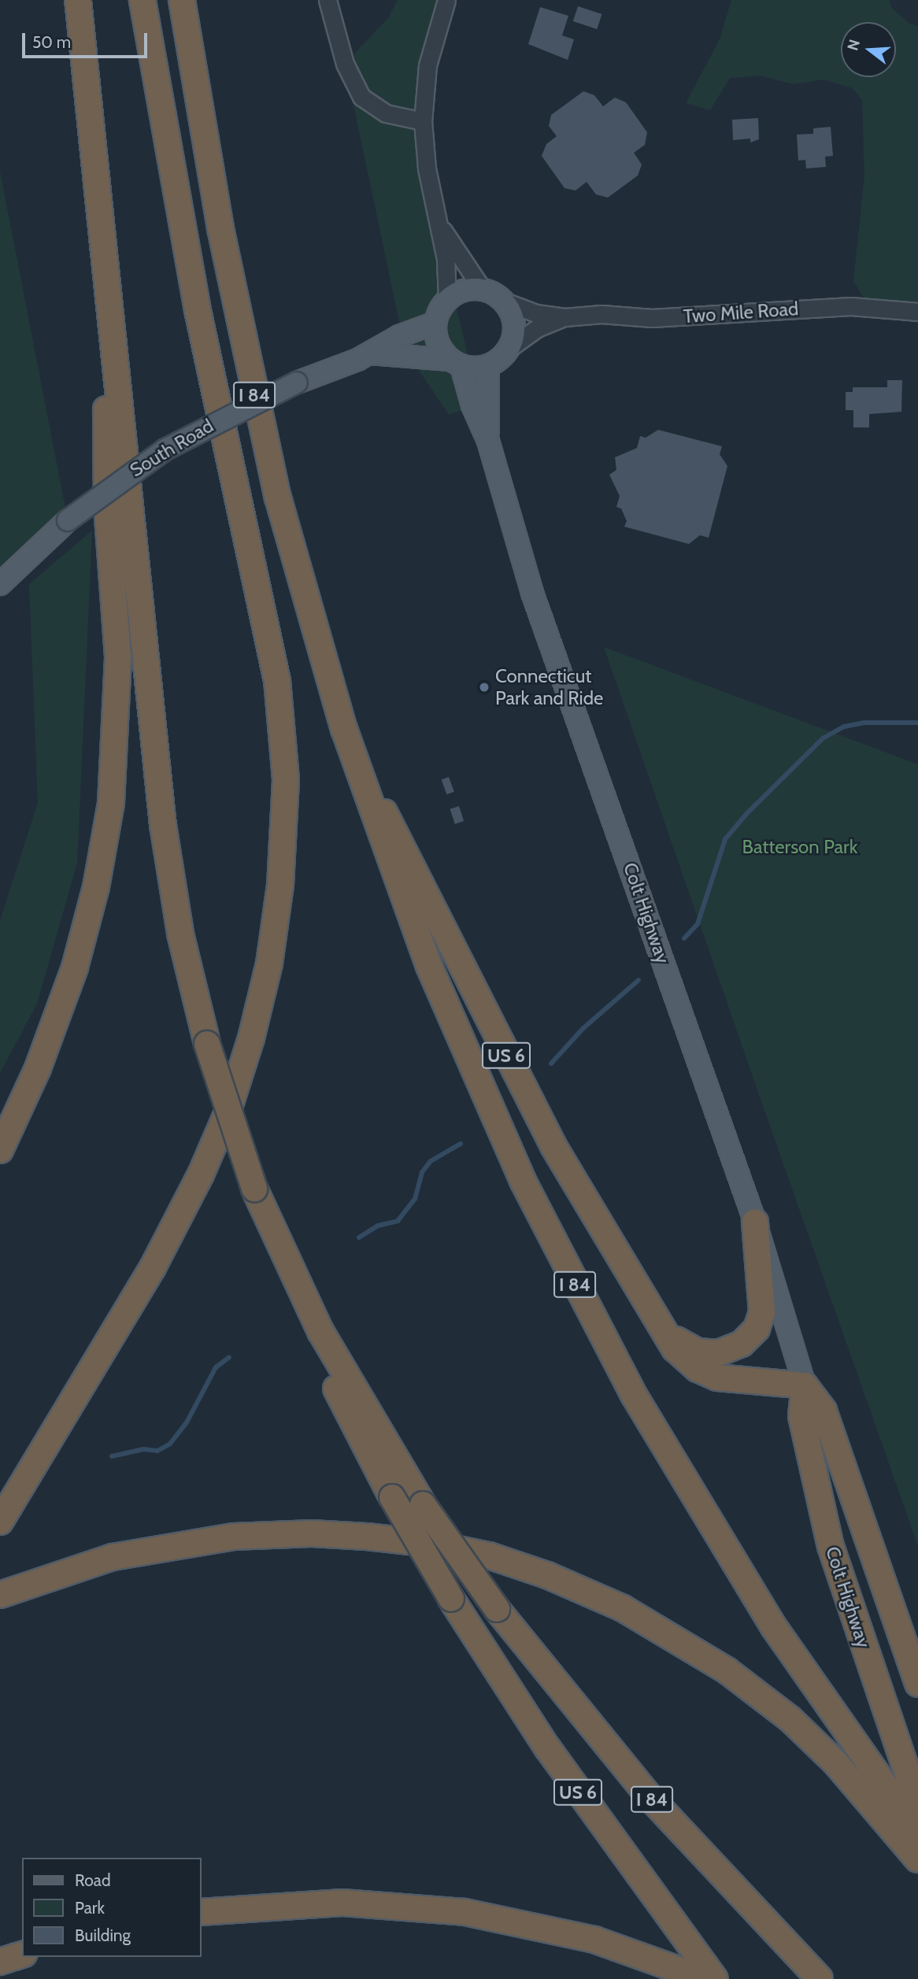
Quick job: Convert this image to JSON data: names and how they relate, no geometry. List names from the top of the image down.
{
  "streets": {
    "highway": ["I 84", "Colt Highway", "US 6"],
    "main road": ["South Road"],
    "street": ["Two Mile Road"]
  },
  "crossings": [
    ["Two Mile Road", "South Road"],
    ["Two Mile Road", "Colt Highway"],
    ["I 84", "US 6"],
    ["South Road", "Colt Highway"],
    ["Colt Highway", "US 6"]
  ],
  "parks": ["Batterson Park"],
  "places": ["Connecticut Park and Ride"],
  "legend": ["Road", "Park", "Building"],
  "scale_bar": "50 m",
  "north": "left"
}
